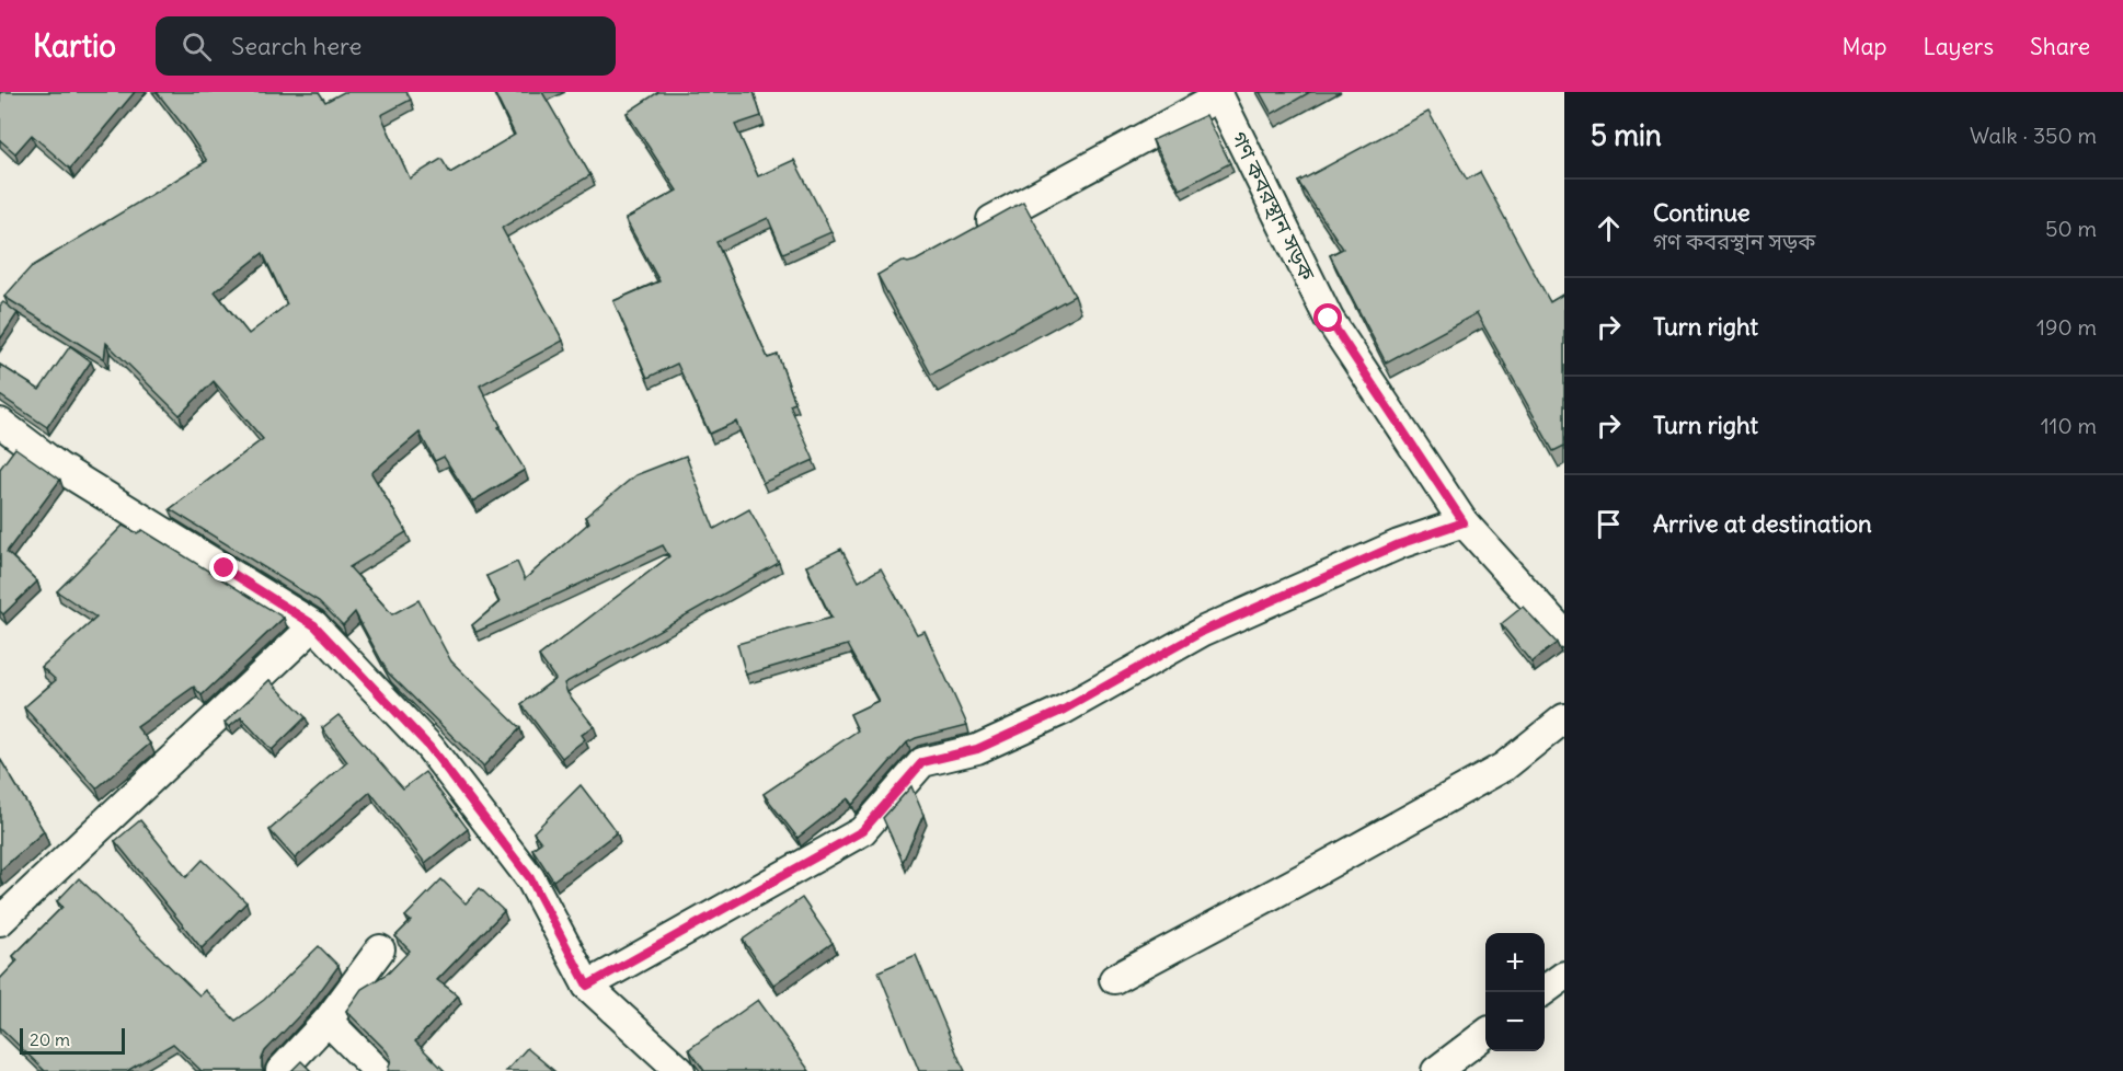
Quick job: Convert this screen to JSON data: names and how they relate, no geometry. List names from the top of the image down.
{
  "streets": {
    "street": ["গণ কবরস্থান সড়ক"]
  },
  "scale_bar": "20 m",
  "page": {
    "header": "Kartio",
    "search": "Search here",
    "nav": ["Map", "Layers", "Share"],
    "heading": ["5 min", "Walk · 350 m"],
    "list": [
      ["Continue", "গণ কবরস্থান সড়ক", "50 m"],
      ["Turn right", "190 m"],
      ["Turn right", "110 m"],
      "Arrive at destination"
    ],
    "map_buttons": ["+", "−"],
    "scale": "20 m"
  }
}
